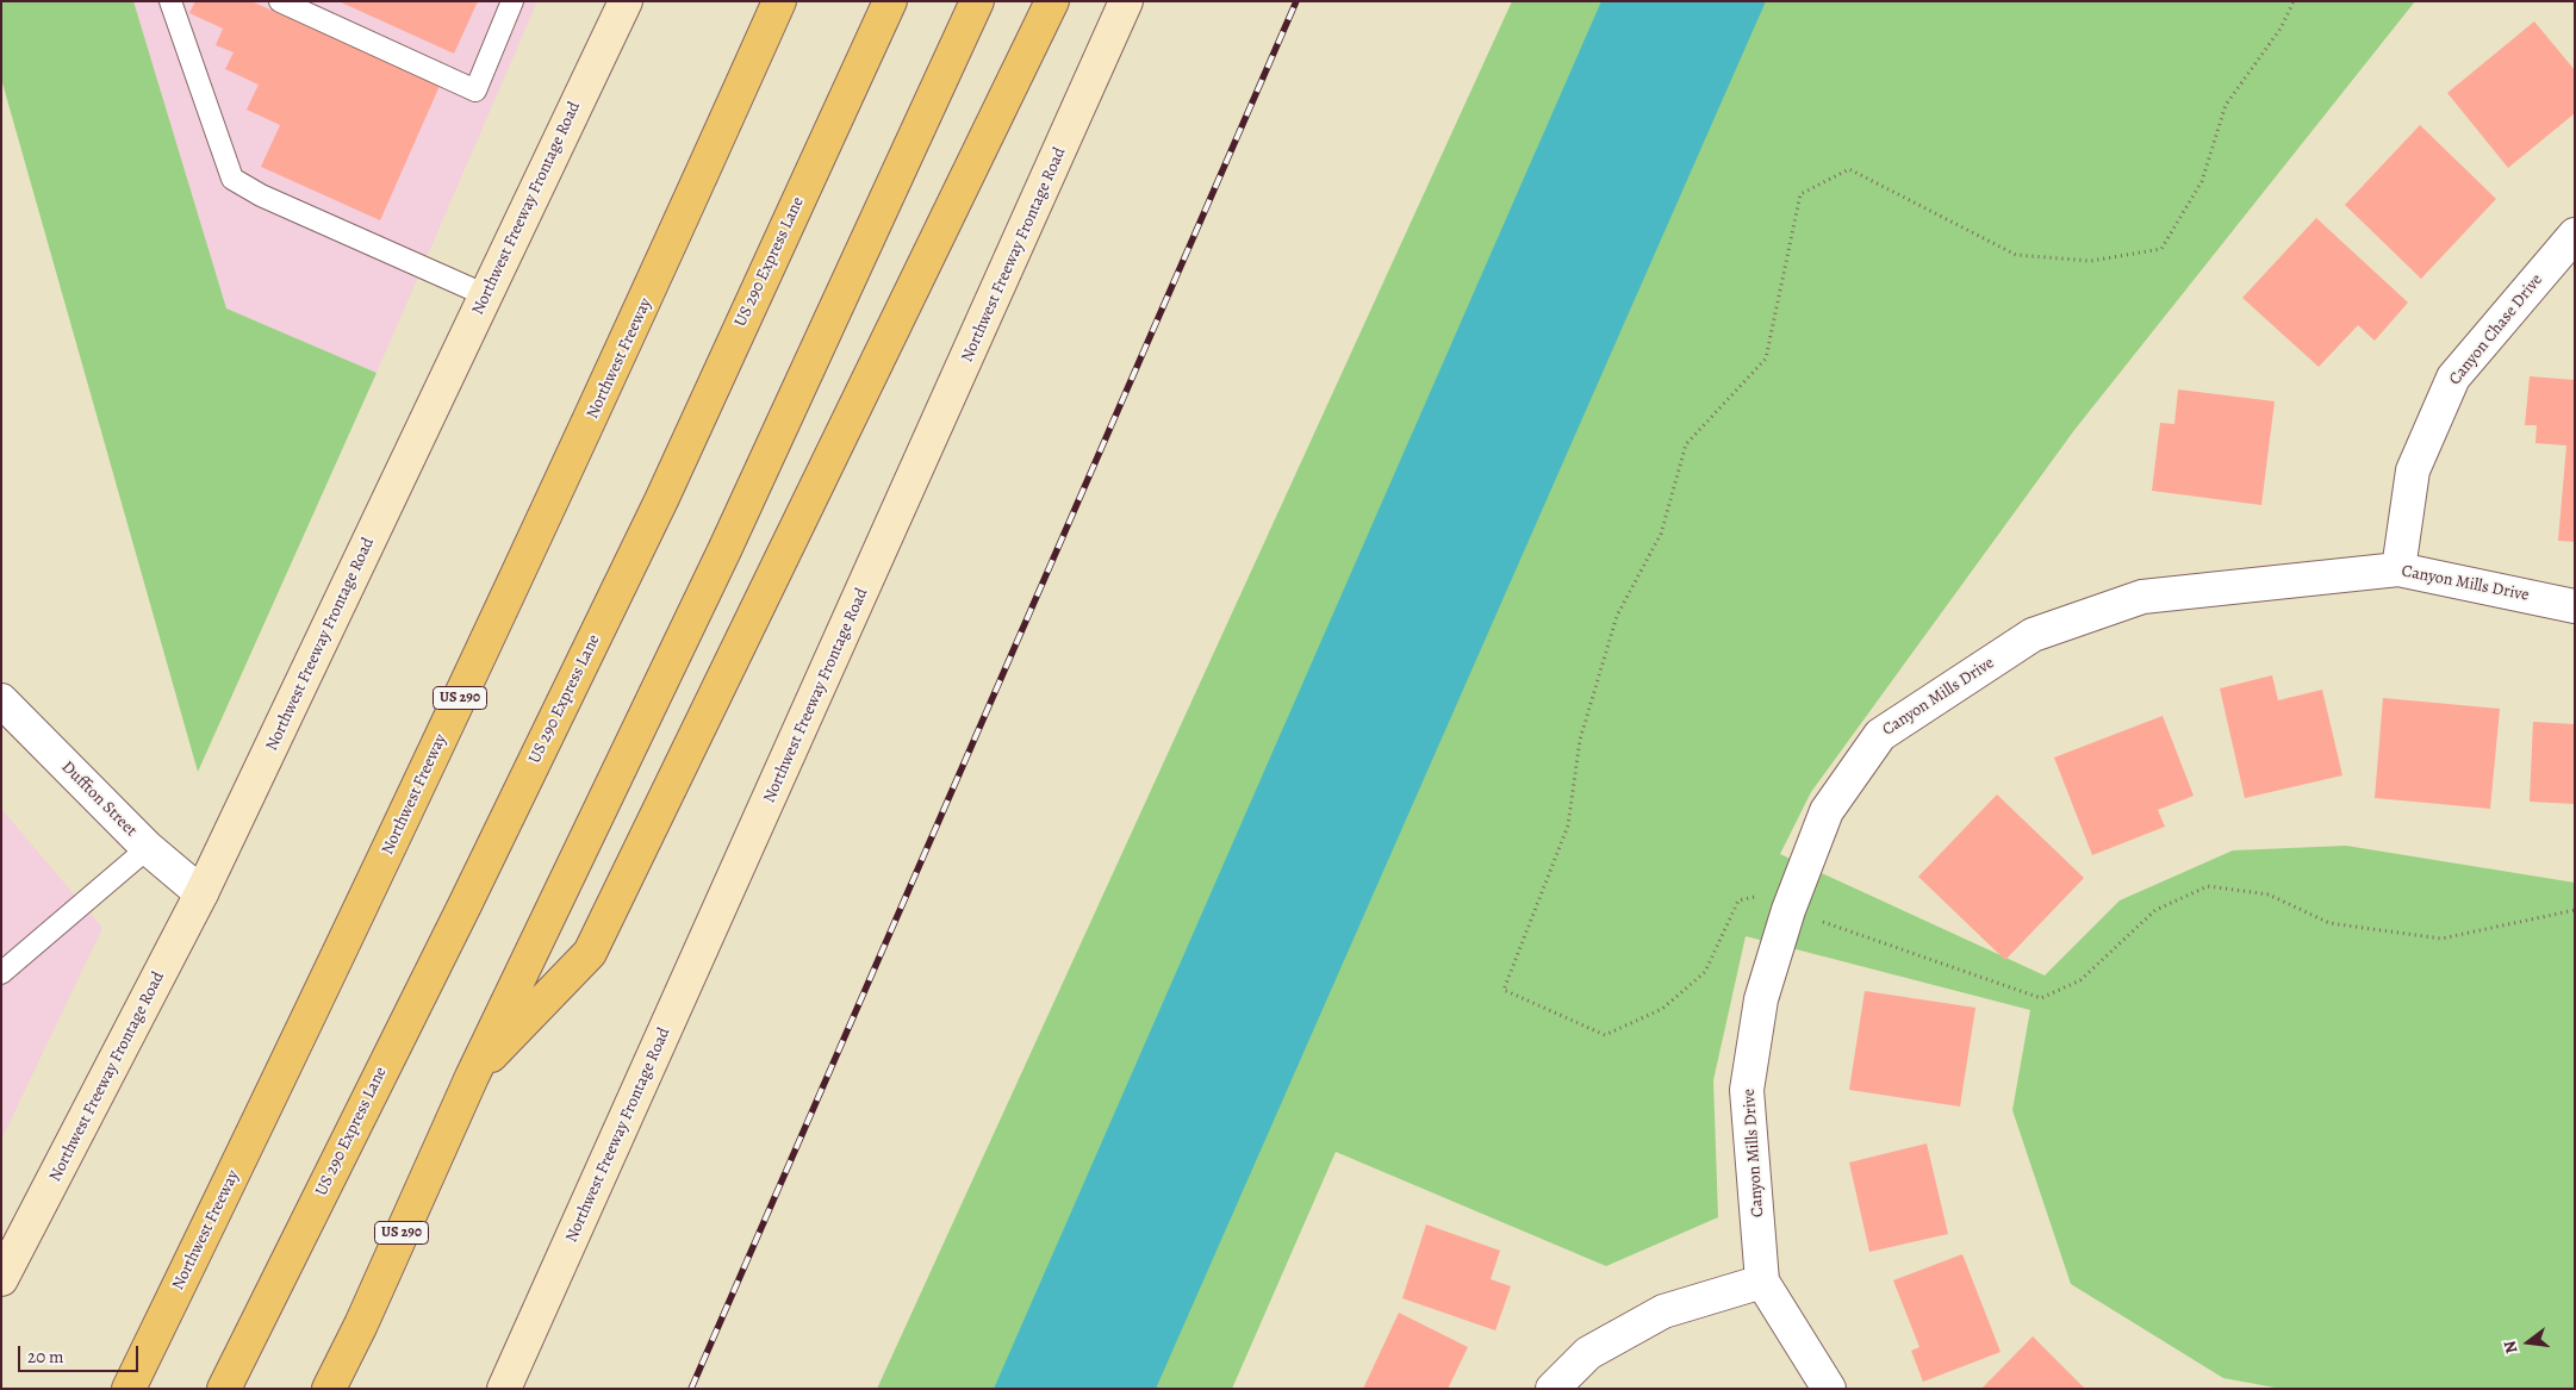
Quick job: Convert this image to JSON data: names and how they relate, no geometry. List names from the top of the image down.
{
  "streets": {
    "highway": ["US 290 Express Lane", "Northwest Freeway", "US 290"],
    "main road": ["Northwest Freeway Frontage Road"],
    "street": ["Canyon Chase Drive", "Canyon Mills Drive", "Duffton Street"]
  },
  "crossings": [
    ["Northwest Freeway Frontage Road", "Duffton Street"],
    ["Canyon Chase Drive", "Canyon Mills Drive"]
  ],
  "scale_bar": "20 m",
  "north": "left"
}
